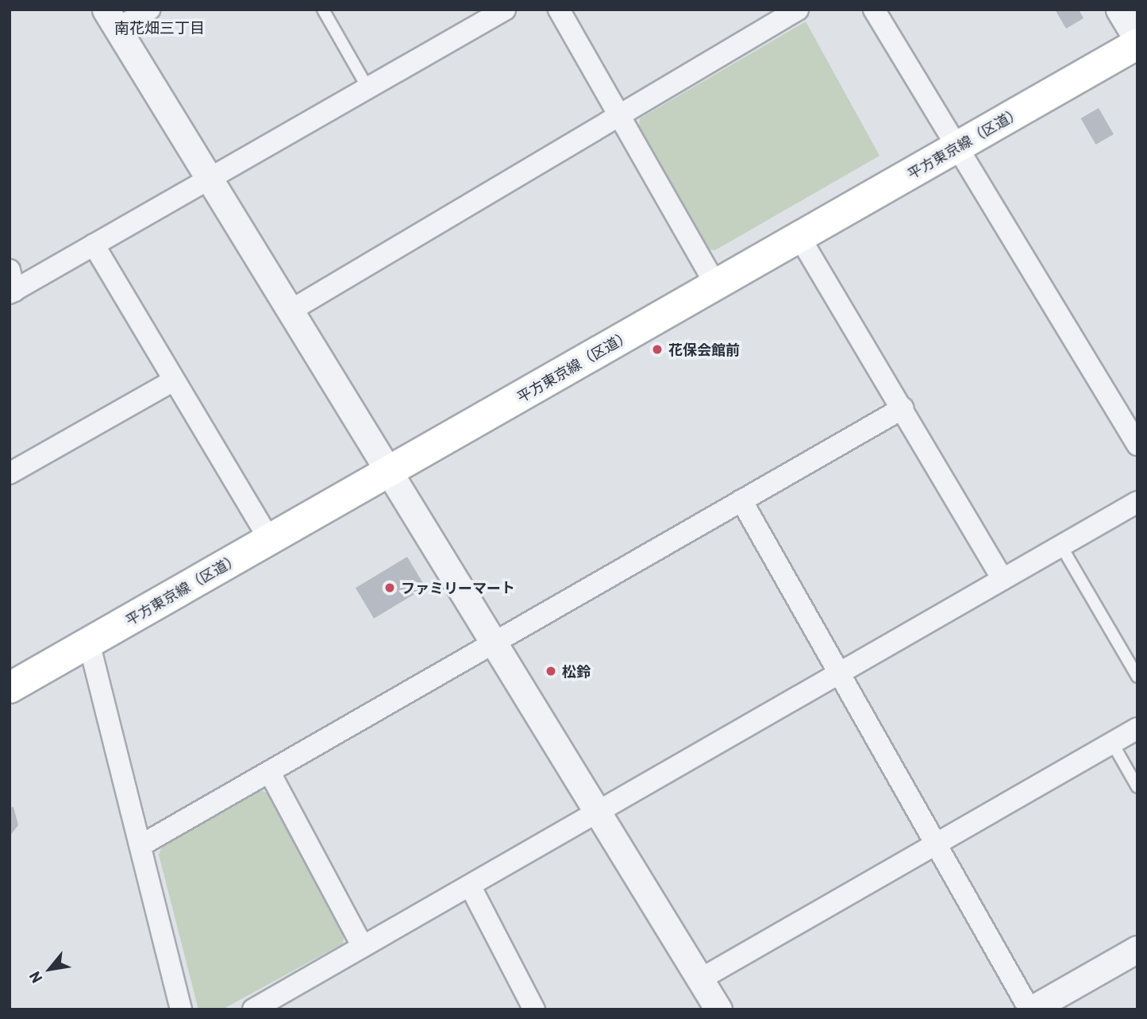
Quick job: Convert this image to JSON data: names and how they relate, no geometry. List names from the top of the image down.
{
  "streets": {
    "main road": ["平方東京線（区道）"]
  },
  "districts": ["南花畑三丁目"],
  "places": ["花保会館前", "ファミリーマート", "松鈴"],
  "north": "bottom left"
}
